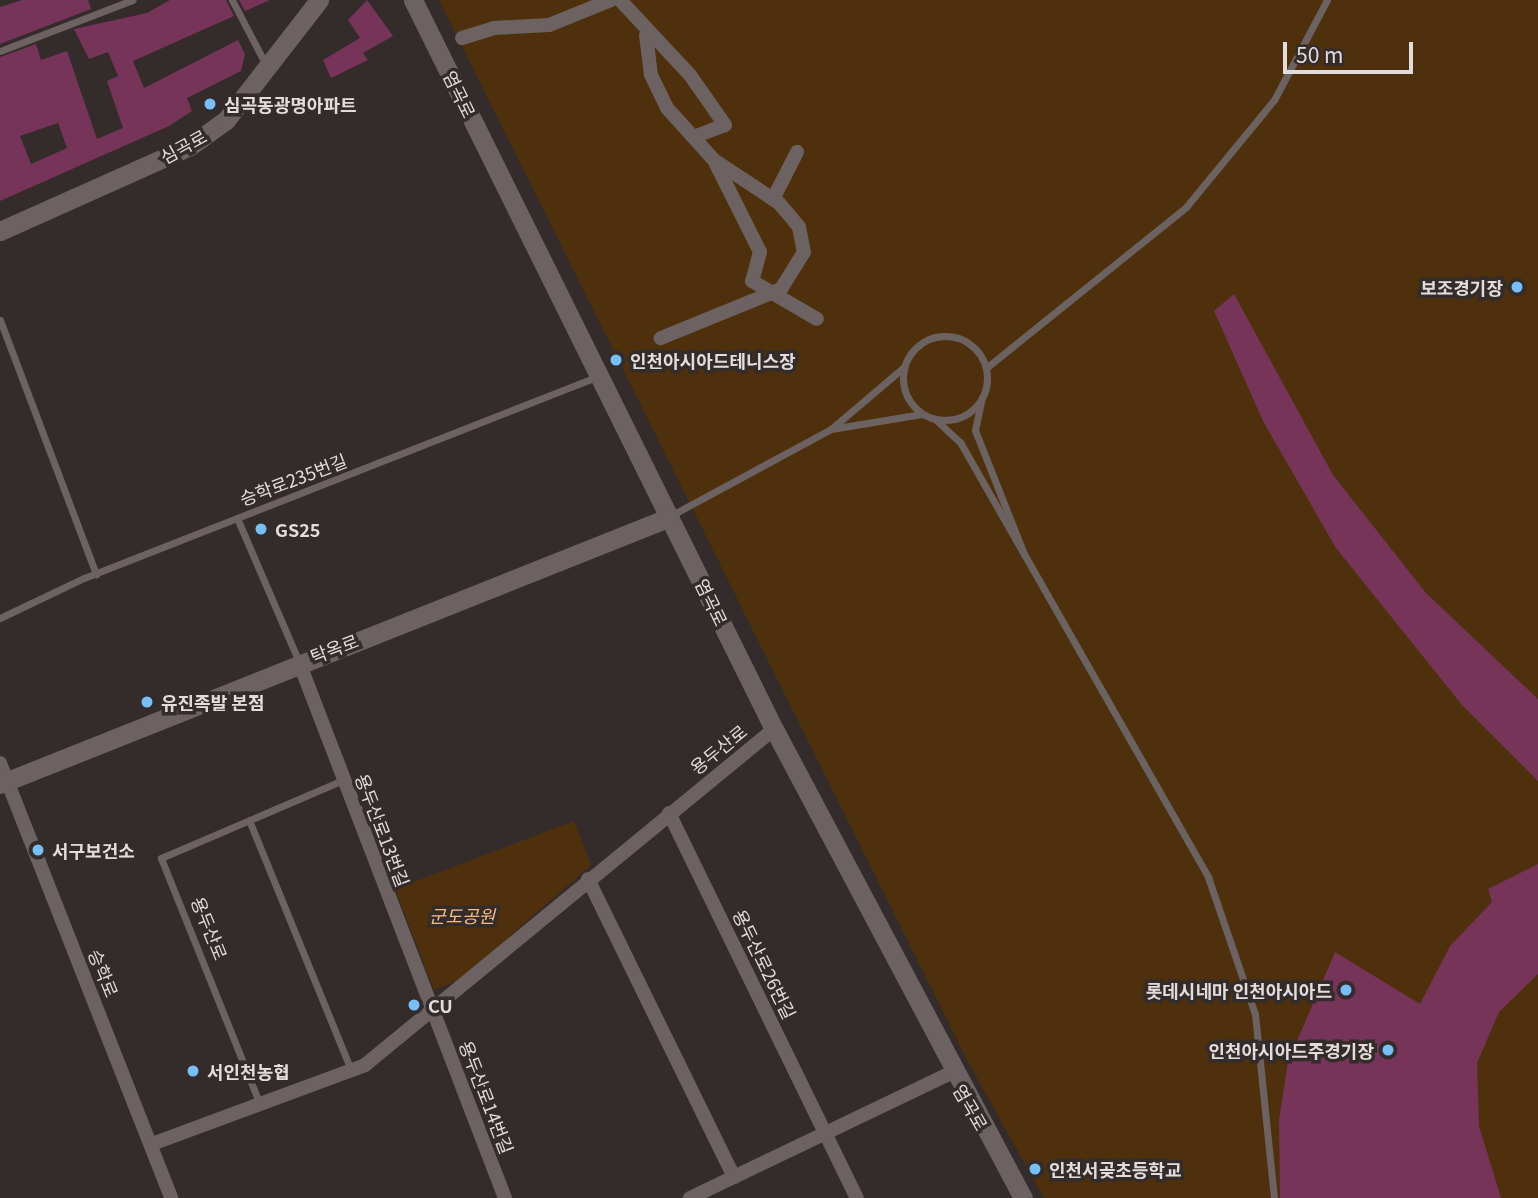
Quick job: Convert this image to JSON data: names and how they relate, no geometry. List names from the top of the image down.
{
  "streets": {
    "main road": ["염곡로", "심곡로", "탁옥로"],
    "street": [
      "용두산로",
      "용두산로13번길",
      "용두산로26번길",
      "승학로",
      "용두산로14번길"
    ],
    "lane": ["승학로235번길"]
  },
  "crossings": [
    ["염곡로", "승학로235번길"],
    ["염곡로", "탁옥로"],
    ["염곡로", "용두산로"],
    ["탁옥로", "용두산로13번길"],
    ["탁옥로", "승학로"],
    ["용두산로", "용두산로13번길"],
    ["용두산로", "용두산로26번길"],
    ["용두산로", "승학로"],
    ["용두산로", "용두산로14번길"],
    ["용두산로13번길", "용두산로14번길"]
  ],
  "parks": ["군도공원"],
  "places": [
    "심곡동광명아파트",
    "보조경기장",
    "인천아시아드테니스장",
    "GS25",
    "유진족발 본점",
    "서구보건소",
    "롯데시네마 인천아시아드",
    "CU",
    "인천아시아드주경기장",
    "서인천농협",
    "인천서곶초등학교"
  ],
  "scale_bar": "50 m"
}
